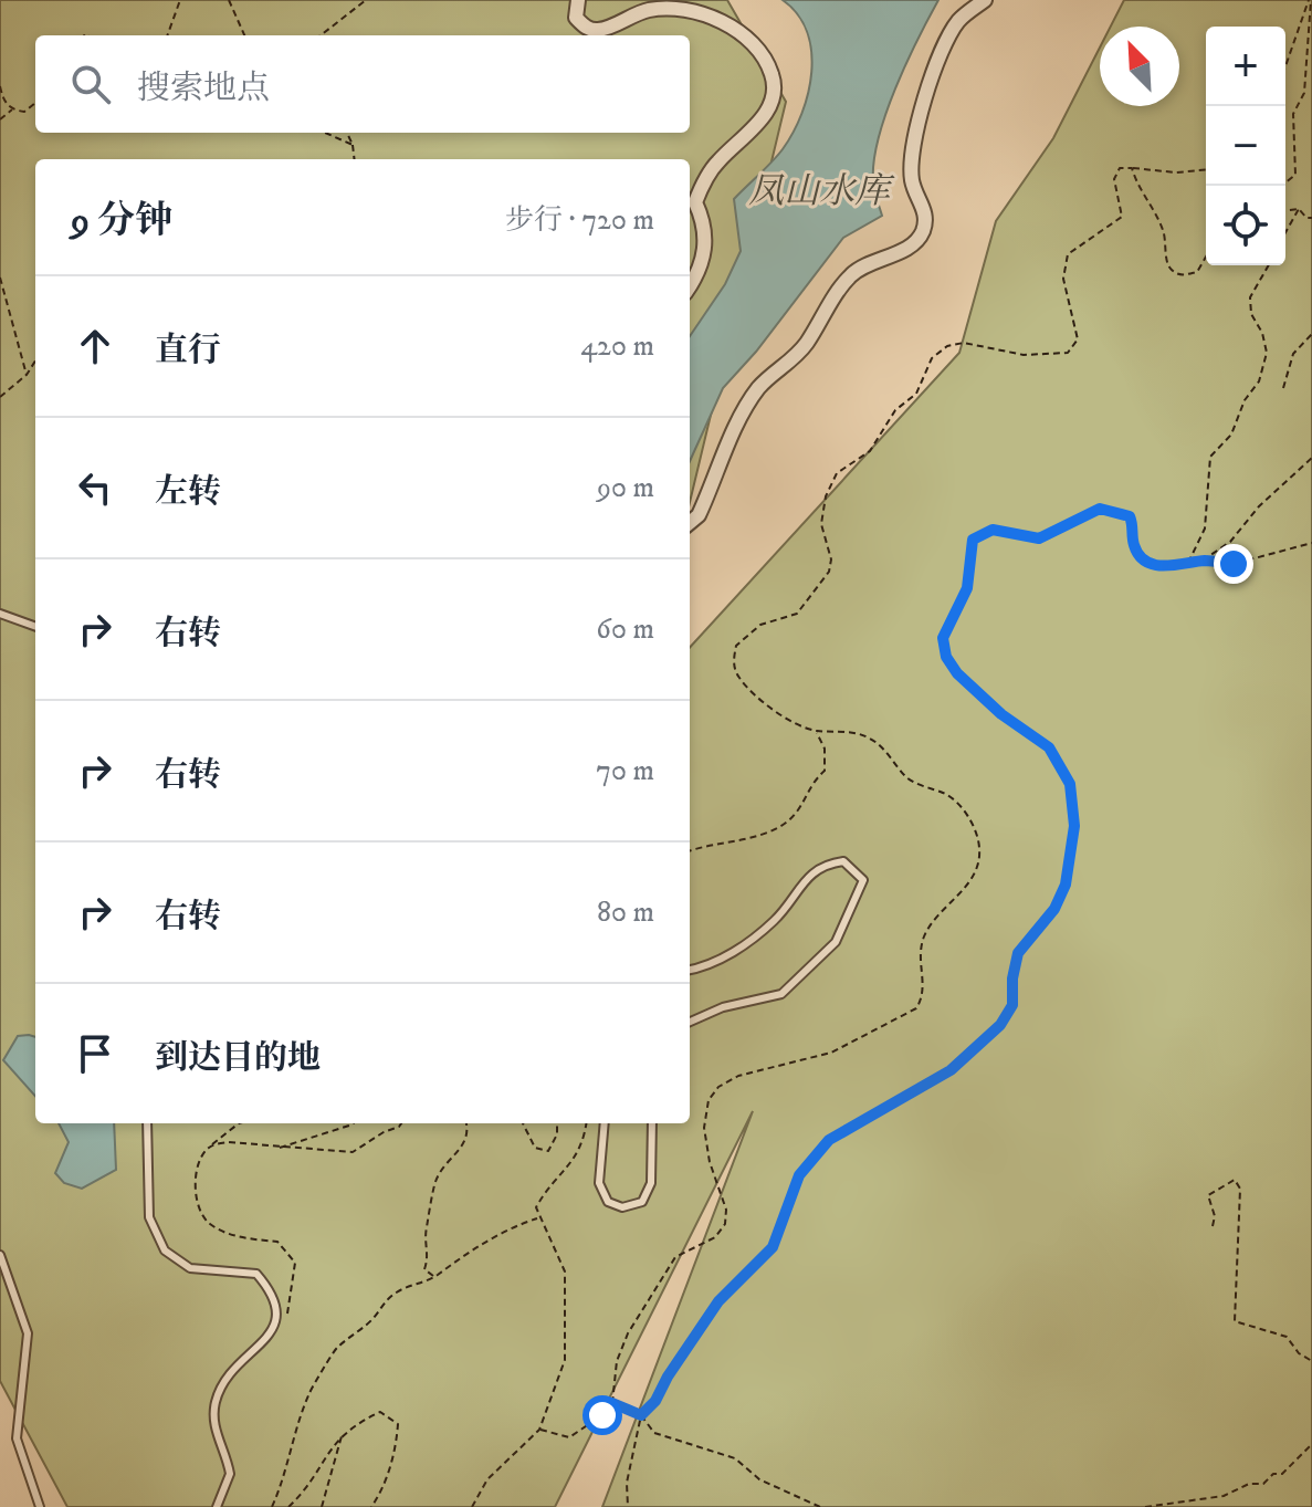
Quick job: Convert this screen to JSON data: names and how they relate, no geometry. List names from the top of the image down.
{
  "water": ["凤山水库"],
  "north": "top left",
  "page": {
    "map_buttons": ["+", "−"],
    "search": "搜索地点",
    "heading": ["9 分钟", "步行 · 720 m"],
    "list": [
      ["直行", "420 m"],
      ["左转", "90 m"],
      ["右转", "60 m"],
      ["右转", "70 m"],
      ["右转", "80 m"],
      "到达目的地"
    ]
  }
}
